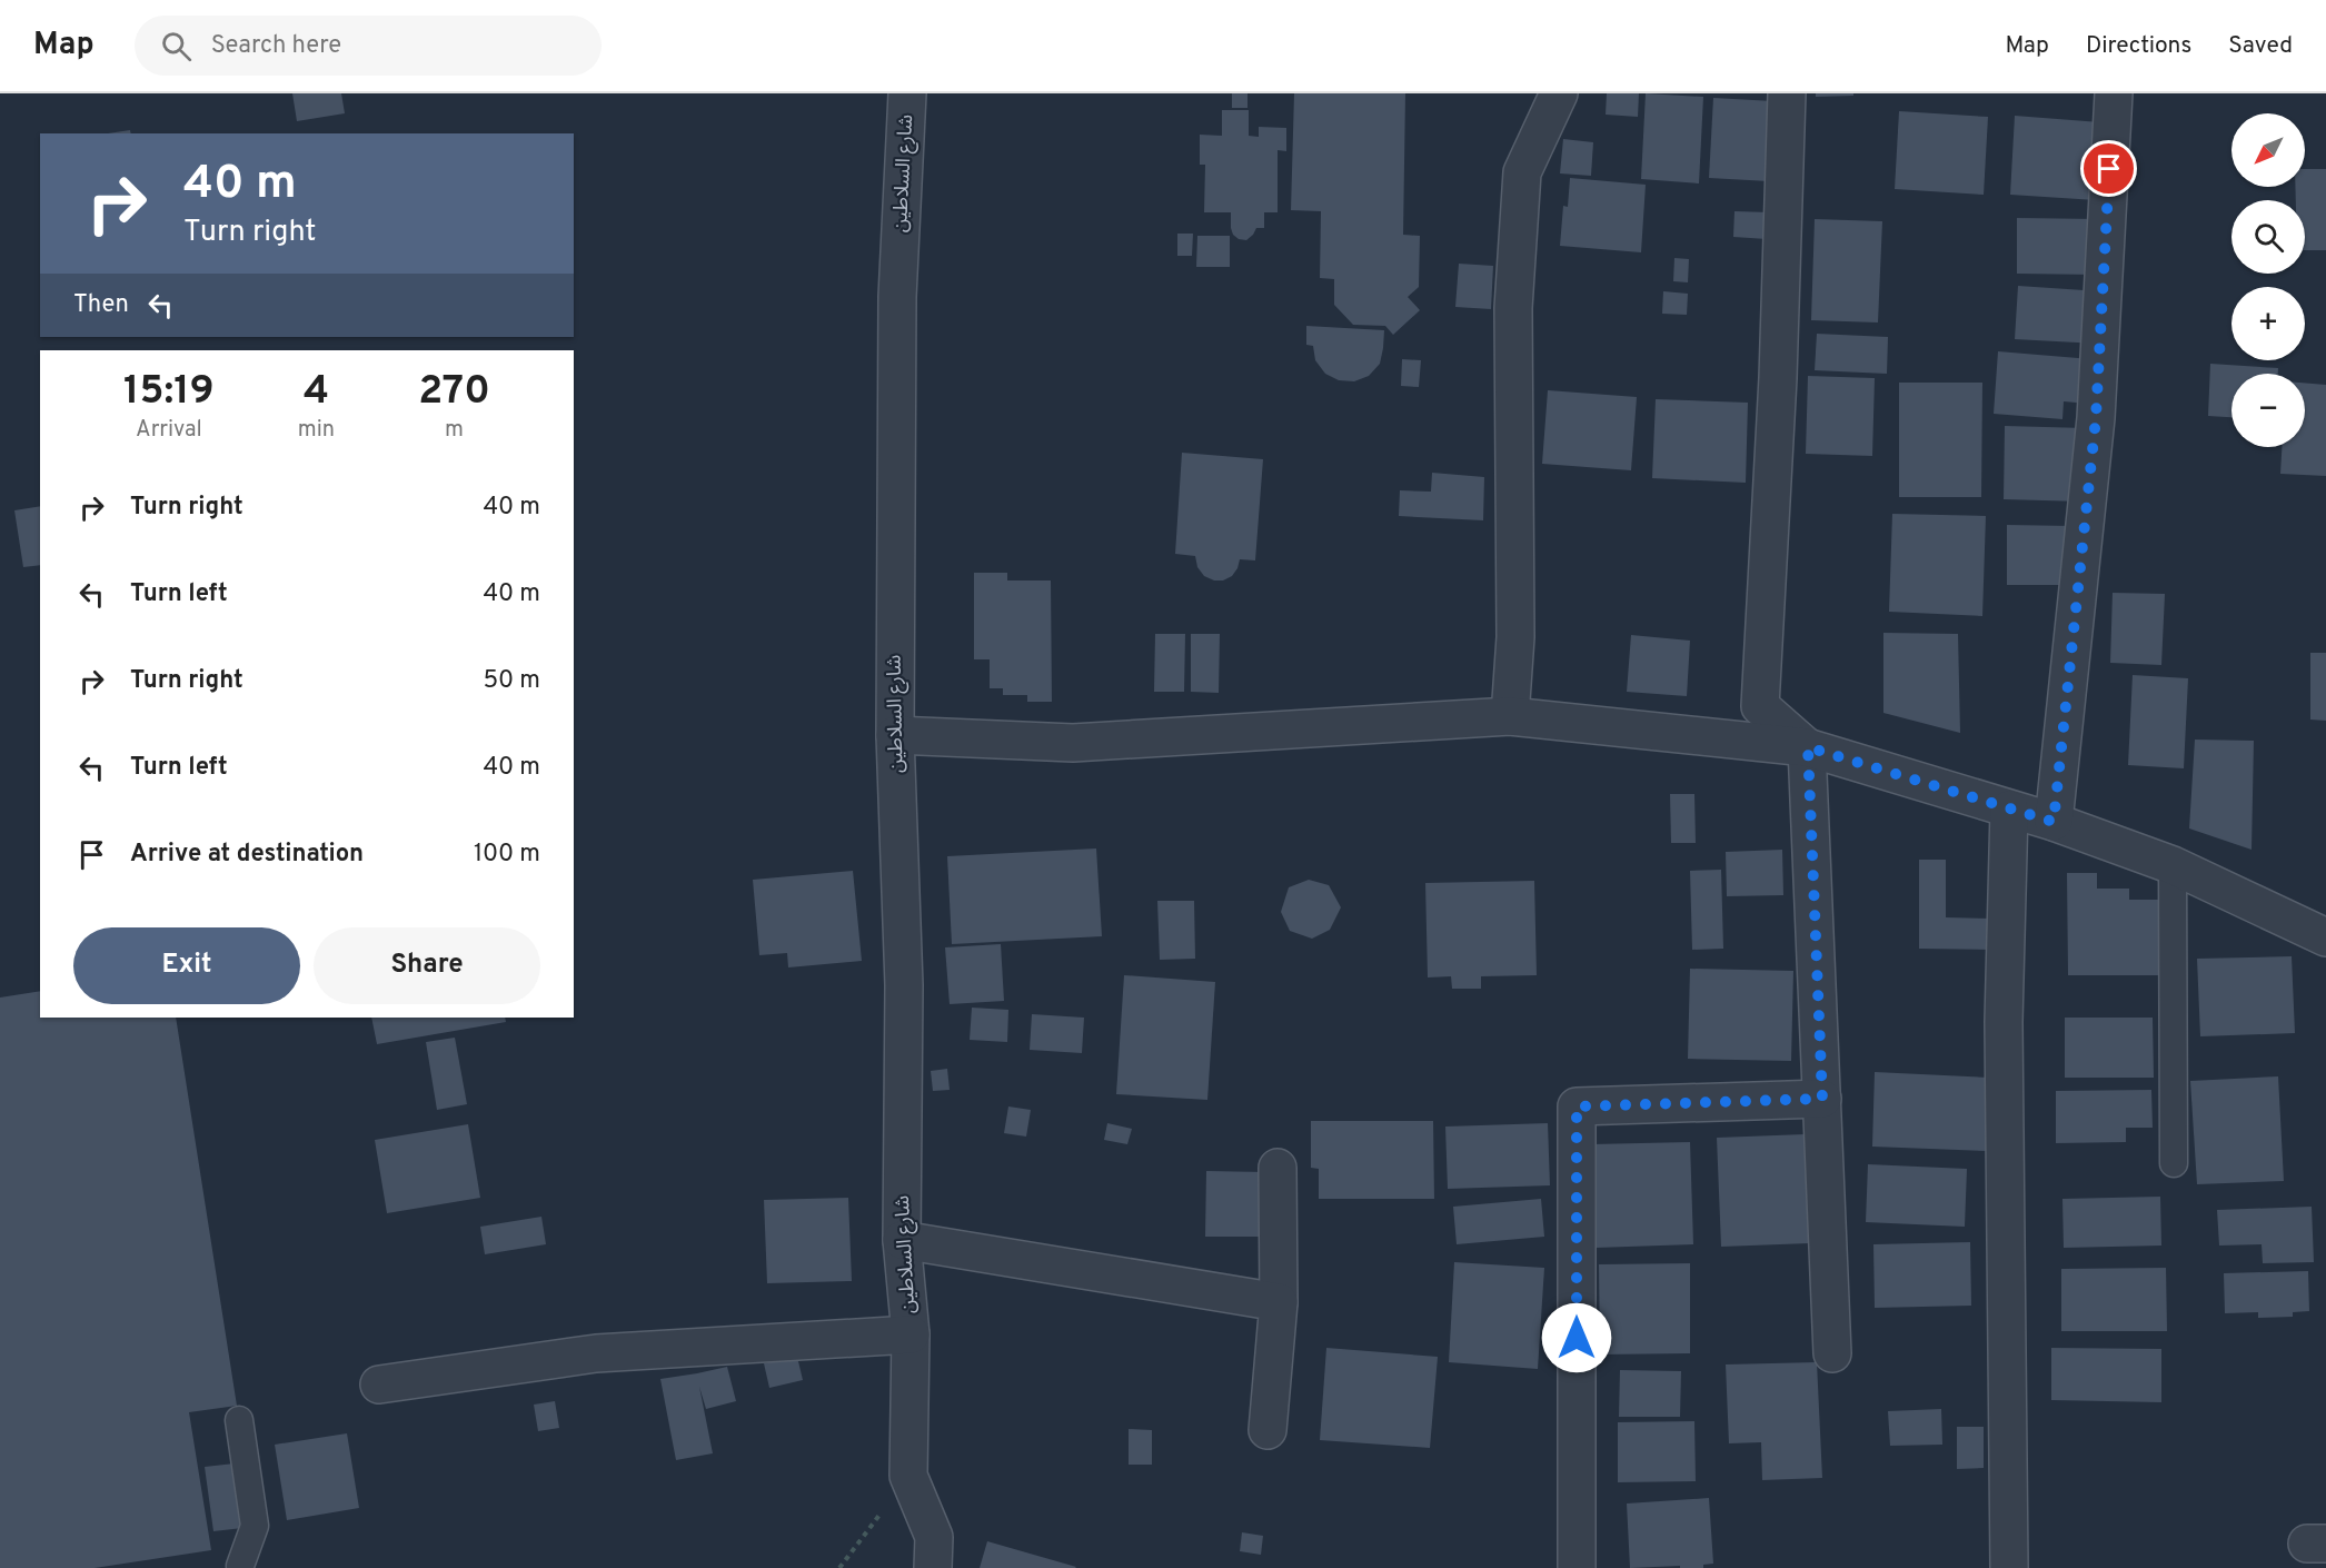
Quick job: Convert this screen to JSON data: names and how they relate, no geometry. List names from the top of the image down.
{
  "streets": {
    "street": ["شارع السلاطين"]
  },
  "north": "bottom left",
  "page": {
    "header": "Map",
    "search": "Search here",
    "nav": ["Map", "Directions", "Saved"],
    "map_buttons": ["+", "−"],
    "turn": ["40 m", "Turn right"],
    "then": "Then",
    "eta": [
      "15:19",
      "Arrival",
      "4",
      "min",
      "270",
      "m"
    ],
    "list": [
      {
        "name": "Turn right",
        "value": "40 m"
      },
      {
        "name": "Turn left",
        "value": "40 m"
      },
      {
        "name": "Turn right",
        "value": "50 m"
      },
      {
        "name": "Turn left",
        "value": "40 m"
      },
      {
        "name": "Arrive at destination",
        "value": "100 m"
      }
    ],
    "buttons": ["Exit", "Share"]
  }
}
